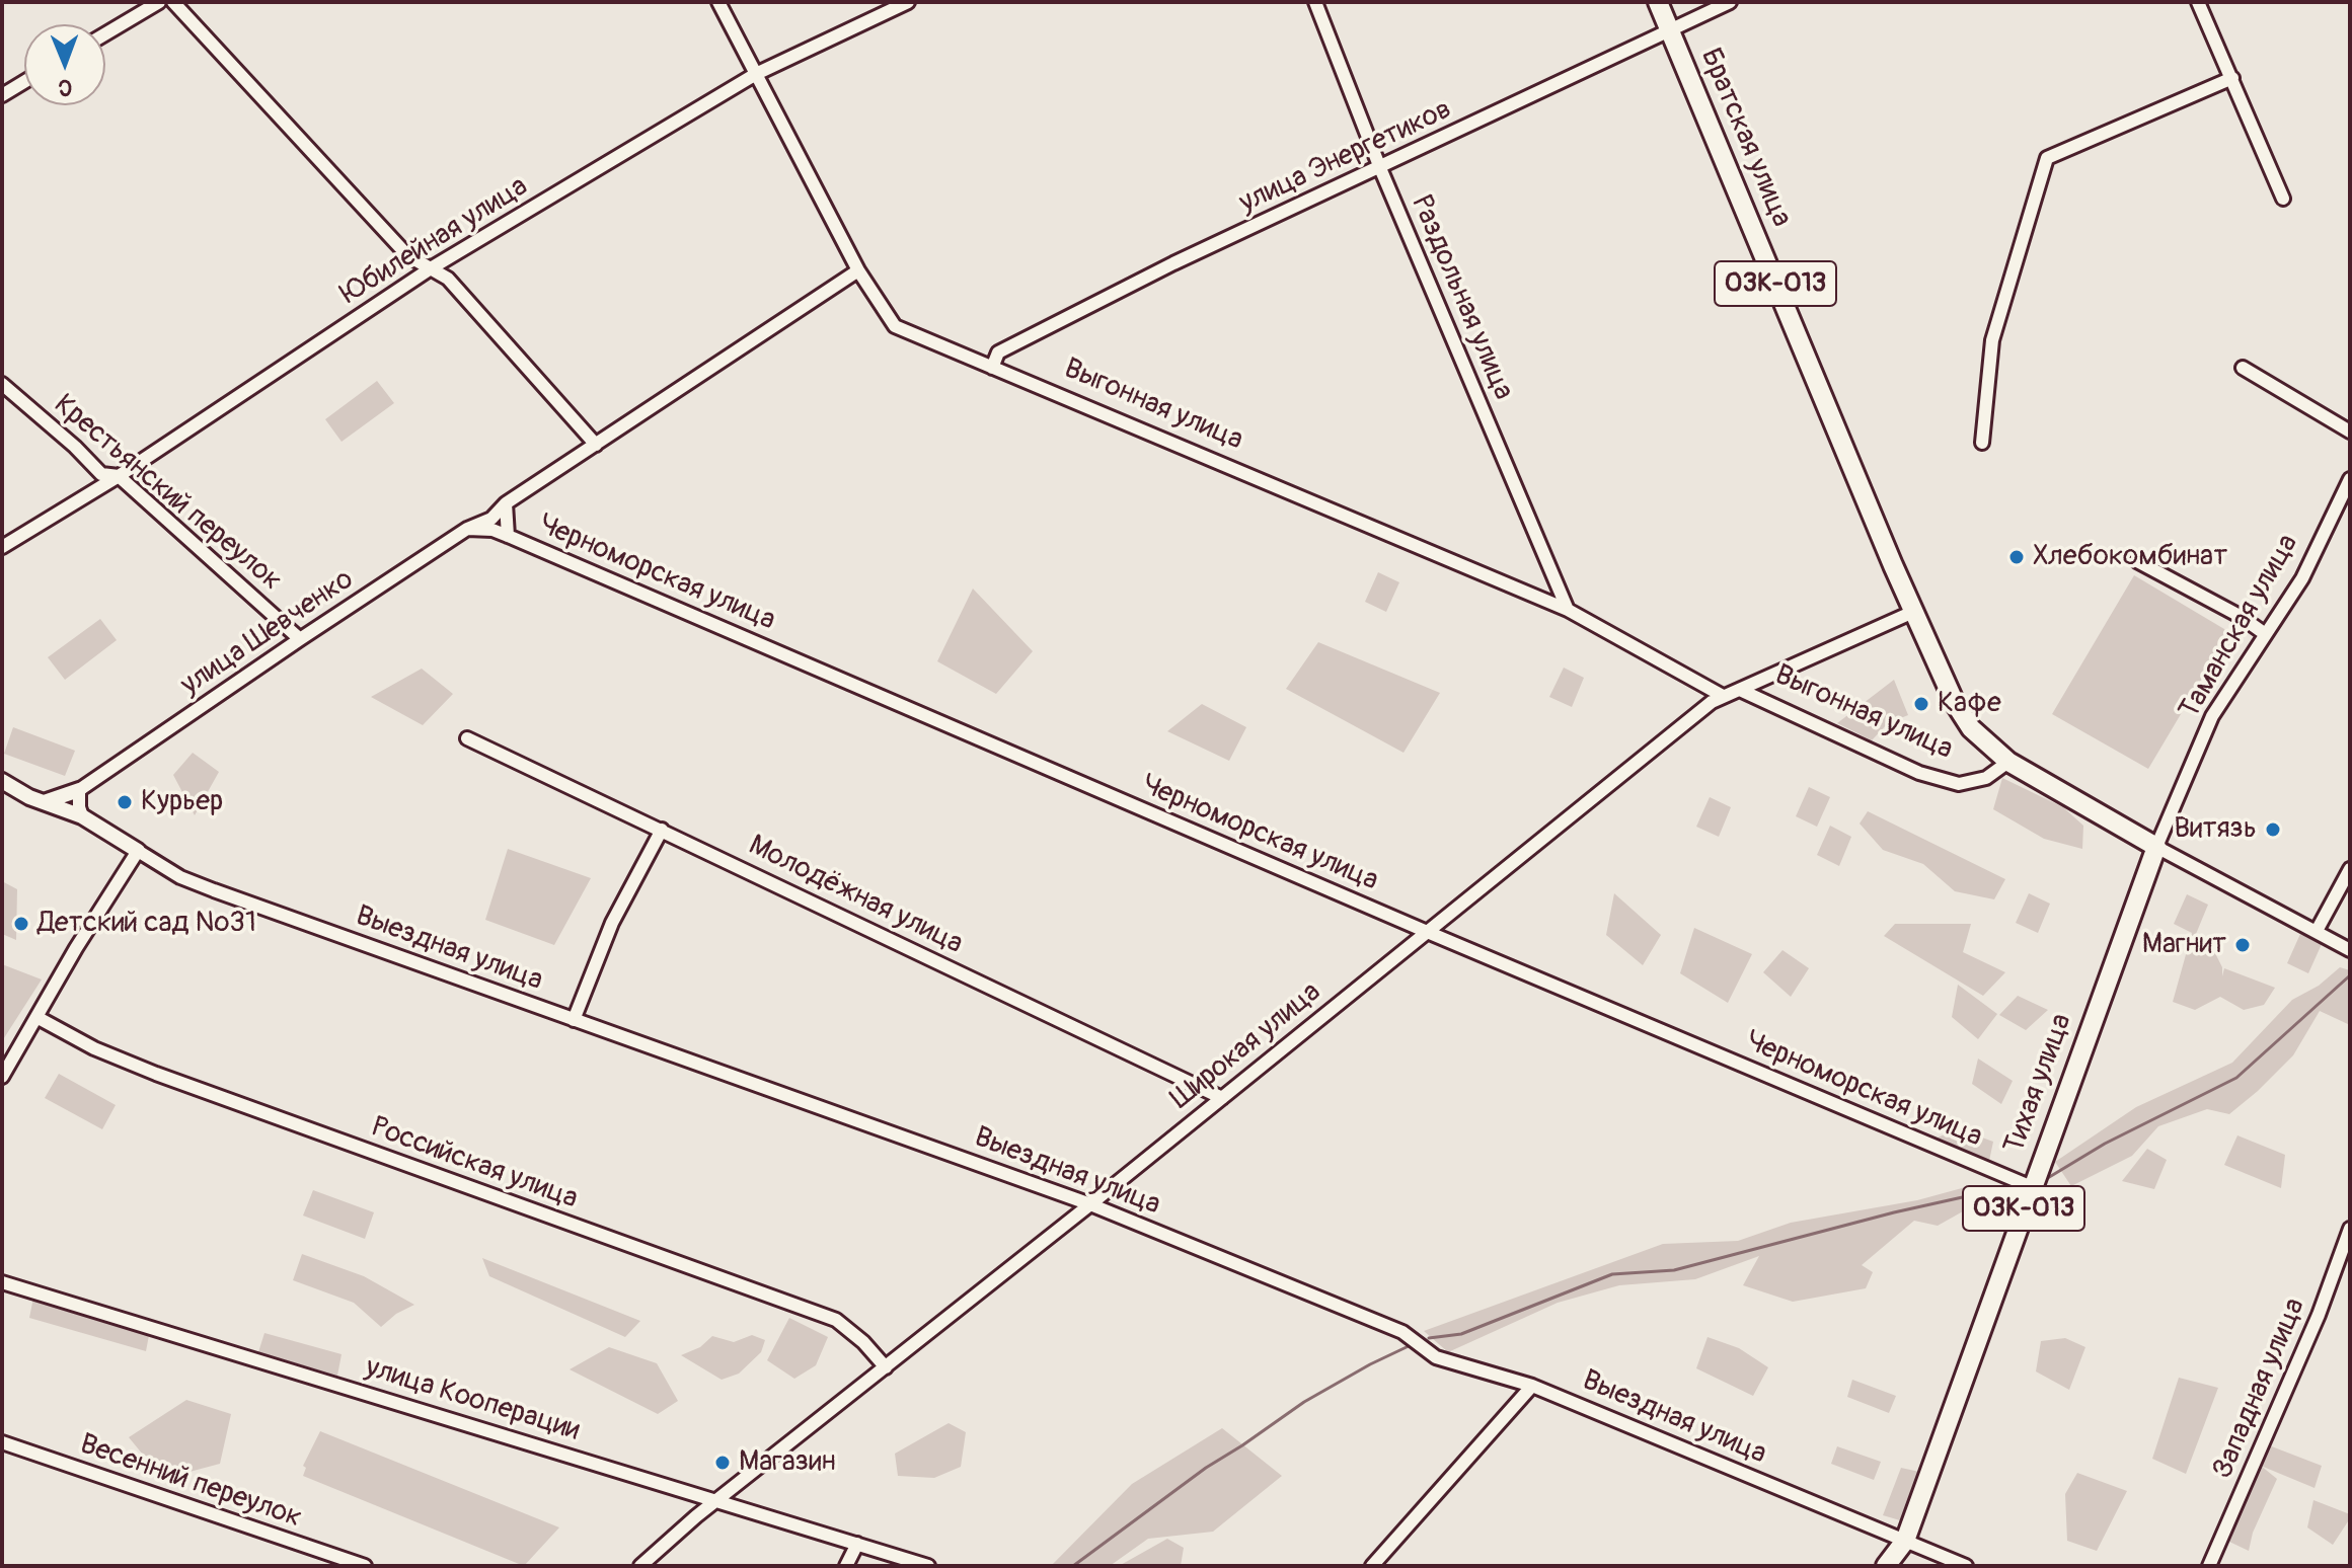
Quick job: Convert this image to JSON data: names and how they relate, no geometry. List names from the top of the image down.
{
  "streets": {
    "main road": [
      "Братская улица",
      "03К-013",
      "Выгонная улица",
      "Тихая улица"
    ],
    "street": [
      "улица Энергетиков",
      "Юбилейная улица",
      "Раздольная улица",
      "Крестьянский переулок",
      "Черноморская улица",
      "Таманская улица",
      "улица Шевченко",
      "Молодёжная улица",
      "Выездная улица",
      "Широкая улица",
      "Российская улица",
      "Западная улица",
      "улица Кооперации",
      "Весенний переулок"
    ]
  },
  "crossings": [
    ["Братская улица", "улица Энергетиков"],
    ["Братская улица", "Выгонная улица"],
    ["улица Энергетиков", "Раздольная улица"],
    ["улица Энергетиков", "Выгонная улица"],
    ["Юбилейная улица", "Выгонная улица"],
    ["Юбилейная улица", "Крестьянский переулок"],
    ["Раздольная улица", "Выгонная улица"],
    ["Выгонная улица", "Таманская улица"],
    ["Выгонная улица", "улица Шевченко"],
    ["Выгонная улица", "Широкая улица"],
    ["Выгонная улица", "Тихая улица"],
    ["Крестьянский переулок", "улица Шевченко"],
    ["Черноморская улица", "улица Шевченко"],
    ["Черноморская улица", "Широкая улица"],
    ["Черноморская улица", "Тихая улица"],
    ["Таманская улица", "Тихая улица"],
    ["Молодёжная улица", "Широкая улица"],
    ["Выездная улица", "Широкая улица"],
    ["Выездная улица", "Тихая улица"],
    ["Широкая улица", "Российская улица"],
    ["Широкая улица", "улица Кооперации"]
  ],
  "places": [
    "Хлебокомбинат",
    "Кафе",
    "Курьер",
    "Витязь",
    "Детский сад №31",
    "Магнит",
    "Магазин"
  ],
  "north": "bottom"
}
